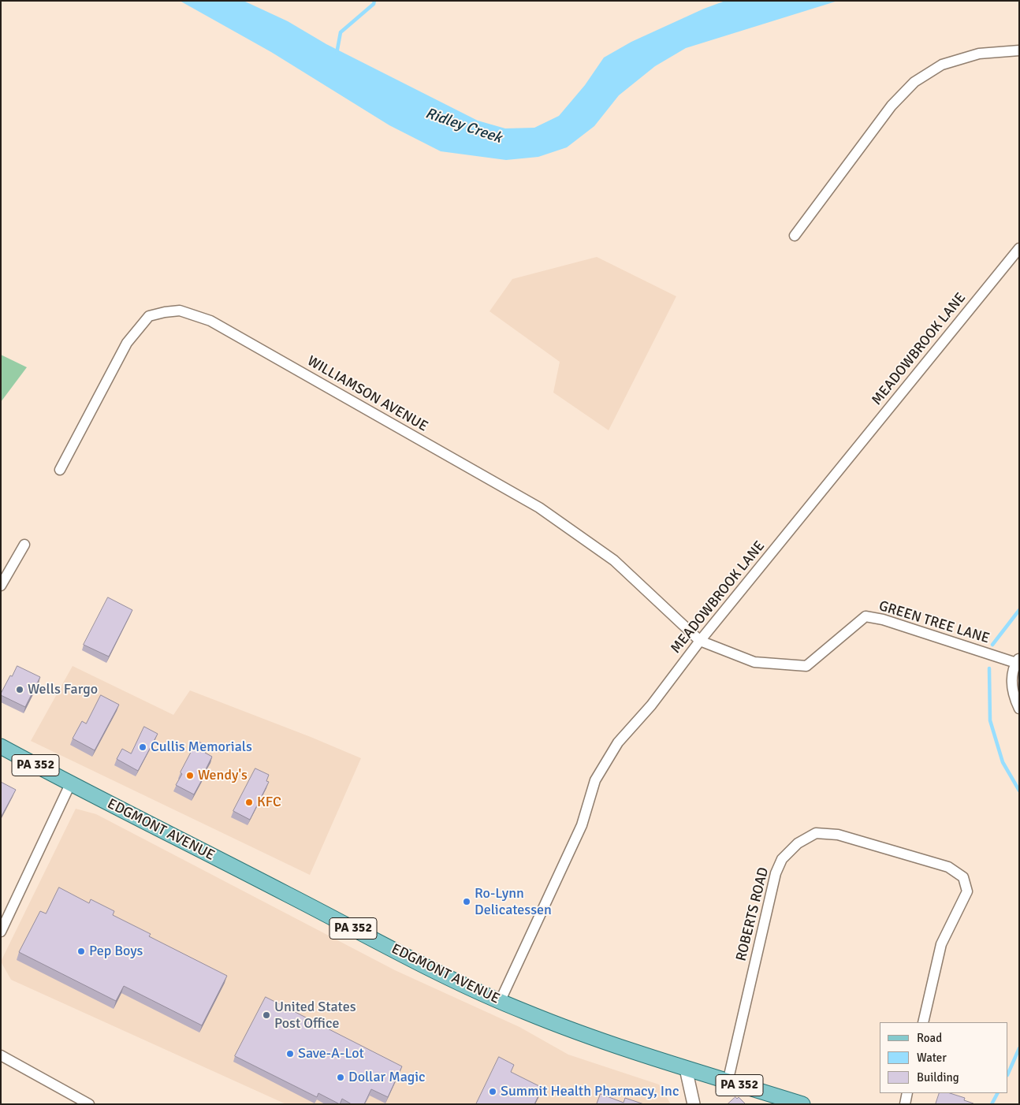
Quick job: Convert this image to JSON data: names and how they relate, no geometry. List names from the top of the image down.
{
  "streets": {
    "main road": ["PA 352", "EDGMONT AVENUE"],
    "street": [
      "MEADOWBROOK LANE",
      "WILLIAMSON AVENUE",
      "GREEN TREE LANE",
      "ROBERTS ROAD"
    ]
  },
  "crossings": [
    ["MEADOWBROOK LANE", "WILLIAMSON AVENUE"],
    ["MEADOWBROOK LANE", "GREEN TREE LANE"],
    ["MEADOWBROOK LANE", "EDGMONT AVENUE"],
    ["WILLIAMSON AVENUE", "GREEN TREE LANE"],
    ["EDGMONT AVENUE", "ROBERTS ROAD"]
  ],
  "water": ["Ridley Creek"],
  "places": [
    "Wells Fargo",
    "Cullis Memorials",
    "Wendy's",
    "KFC",
    "Ro-Lynn Delicatessen",
    "Pep Boys",
    "United States Post Office",
    "Save-A-Lot",
    "Dollar Magic",
    "Summit Health Pharmacy, Inc"
  ],
  "legend": ["Road", "Water", "Building"]
}
